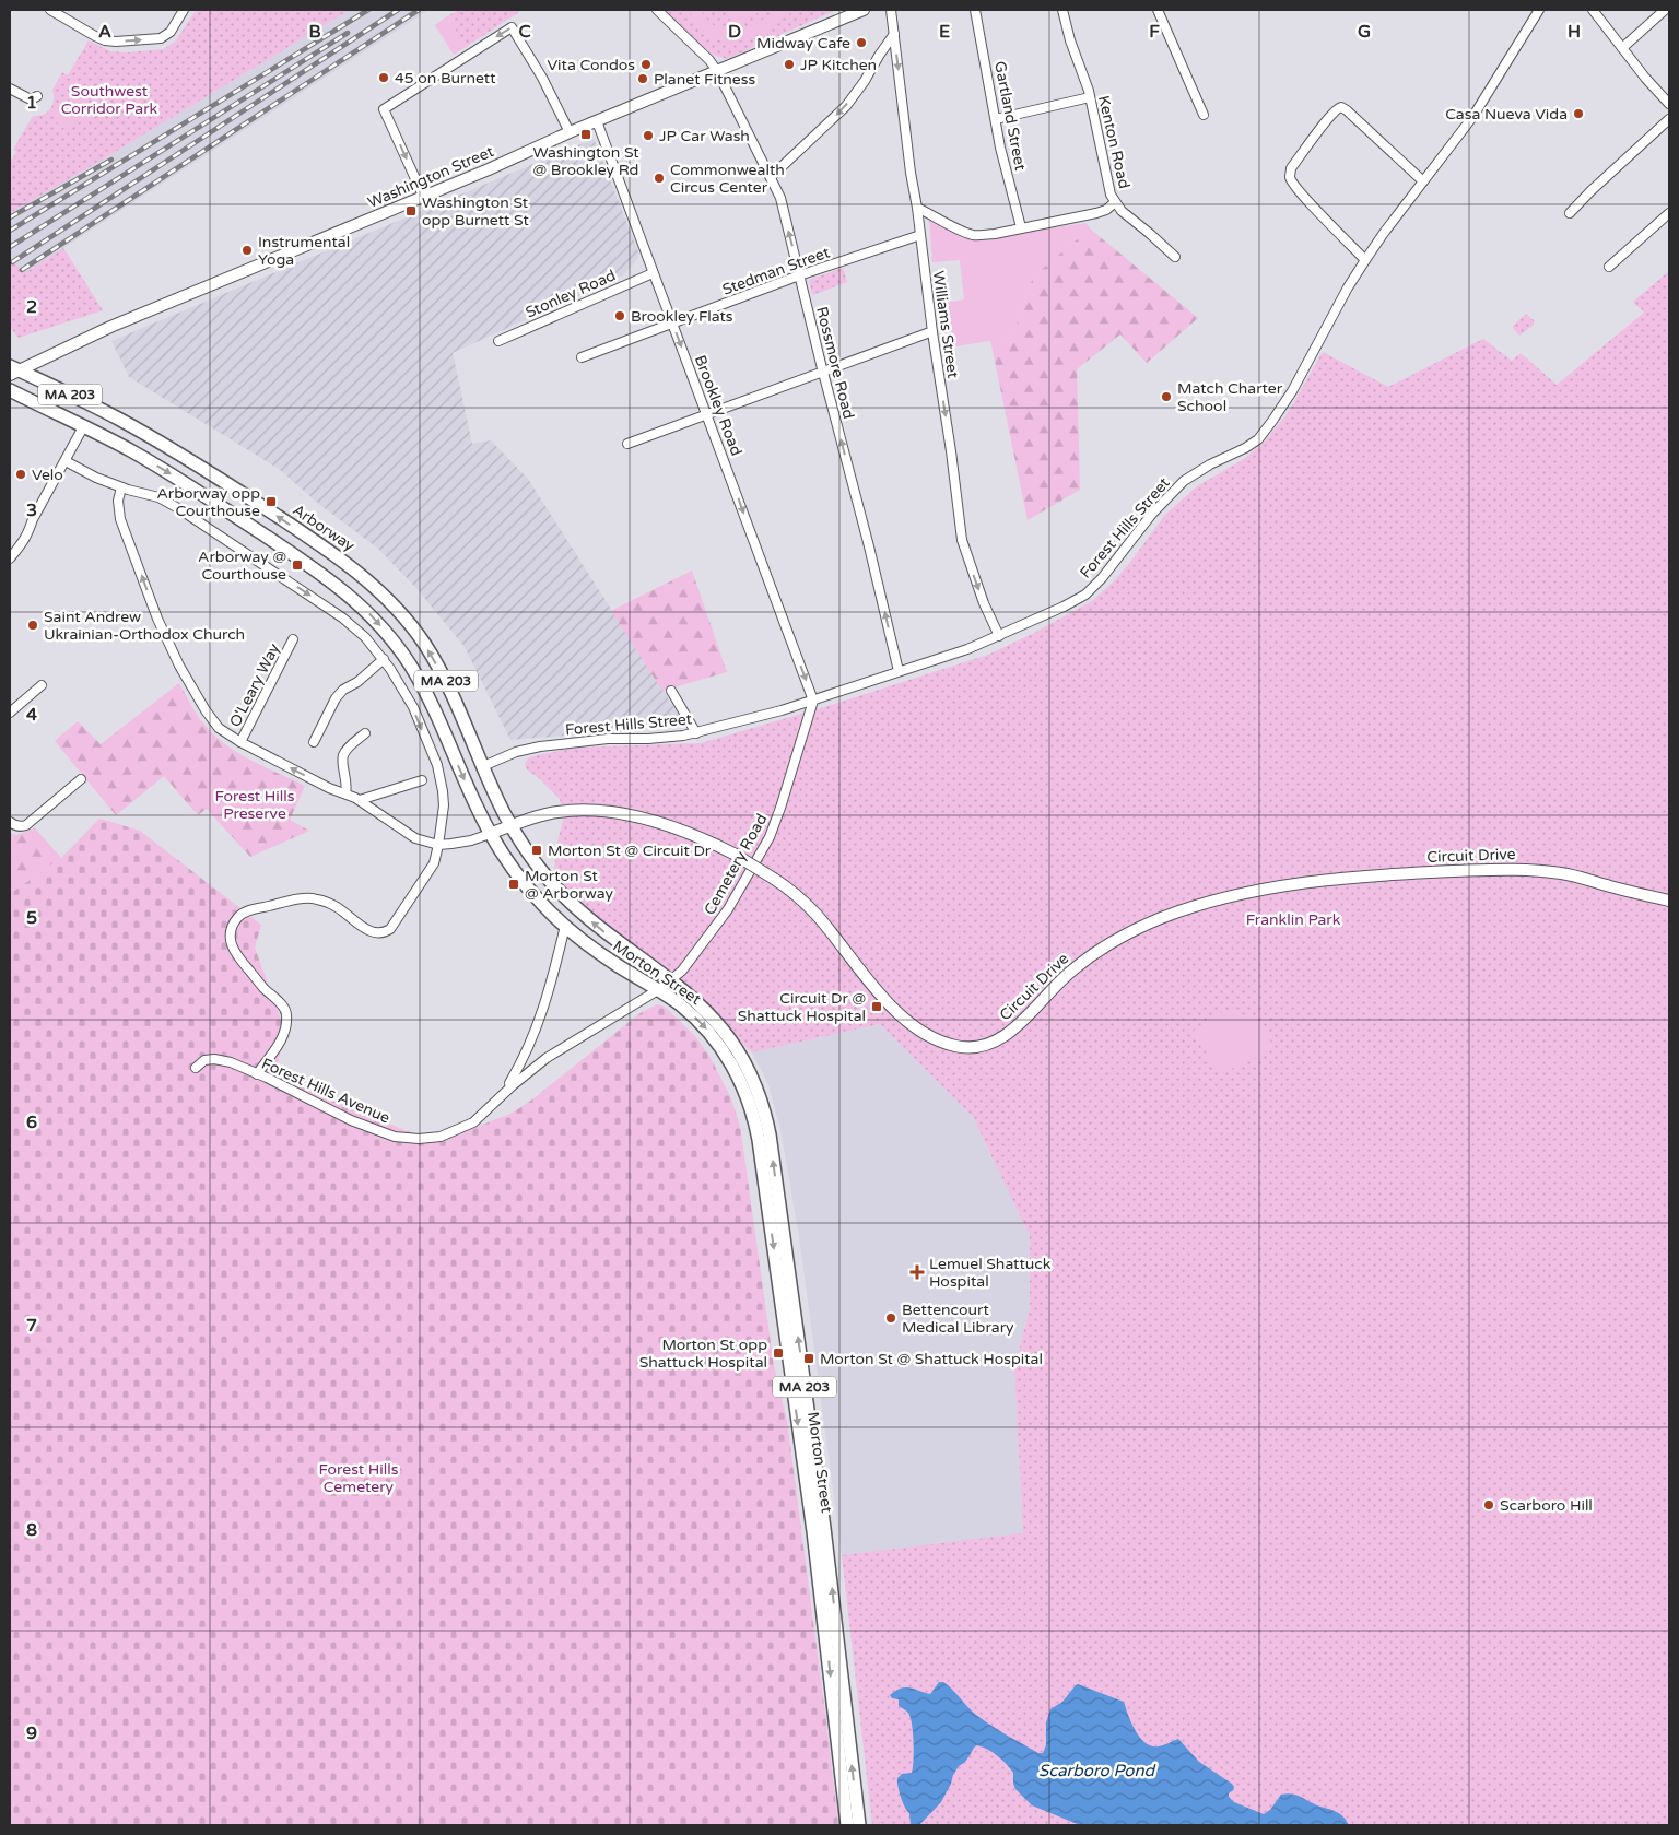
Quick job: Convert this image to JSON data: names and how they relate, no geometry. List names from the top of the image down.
{
  "streets": {
    "highway": ["MA 203", "Arborway", "Morton Street"],
    "main road": ["Washington Street", "Circuit Drive"],
    "street": [
      "Gartland Street",
      "Kenton Road",
      "Stedman Street",
      "Stonley Road",
      "Williams Street",
      "Rossmore Road",
      "Brookley Road",
      "Forest Hills Street",
      "O'Leary Way",
      "Cemetery Road",
      "Forest Hills Avenue"
    ]
  },
  "crossings": [
    ["Washington Street", "Rossmore Road"],
    ["Washington Street", "Brookley Road"],
    ["Washington Street", "Arborway"],
    ["Stedman Street", "Williams Street"],
    ["Stedman Street", "Rossmore Road"],
    ["Stedman Street", "Brookley Road"],
    ["Stonley Road", "Brookley Road"],
    ["Williams Street", "Forest Hills Street"],
    ["Rossmore Road", "Forest Hills Street"],
    ["MA 203", "Circuit Drive"],
    ["MA 203", "Morton Street"],
    ["Brookley Road", "Forest Hills Street"],
    ["Brookley Road", "Cemetery Road"],
    ["Arborway", "Forest Hills Street"],
    ["Arborway", "Circuit Drive"],
    ["Arborway", "Morton Street"],
    ["Forest Hills Street", "Cemetery Road"],
    ["Circuit Drive", "Morton Street"],
    ["Cemetery Road", "Morton Street"],
    ["Cemetery Road", "Forest Hills Avenue"],
    ["Morton Street", "Forest Hills Avenue"]
  ],
  "one_way": ["Williams Street", "Rossmore Road", "Brookley Road"],
  "water": ["Scarboro Pond"],
  "parks": [
    "Southwest Corridor Park",
    "Forest Hills Preserve",
    "Franklin Park",
    "Forest Hills Cemetery"
  ],
  "places": {
    "other": [
      "Midway Cafe",
      "Vita Condos",
      "JP Kitchen",
      "45 on Burnett",
      "Planet Fitness",
      "Casa Nueva Vida",
      "JP Car Wash",
      "Commonwealth Circus Center",
      "Instrumental Yoga",
      "Brookley Flats",
      "Match Charter School",
      "Velo",
      "Saint Andrew Ukrainian-Orthodox Church",
      "Bettencourt Medical Library",
      "Scarboro Hill"
    ],
    "transit": [
      "Washington St @ Brookley Rd",
      "Washington St opp Burnett St",
      "Arborway opp Courthouse",
      "Arborway @ Courthouse",
      "Morton St @ Circuit Dr",
      "Morton St @ Arborway",
      "Circuit Dr @ Shattuck Hospital",
      "Morton St opp Shattuck Hospital",
      "Morton St @ Shattuck Hospital"
    ],
    "health": ["Lemuel Shattuck Hospital"]
  },
  "grid": {
    "columns": [
      "A",
      "B",
      "C",
      "D",
      "E",
      "F",
      "G",
      "H"
    ],
    "rows": [
      "1",
      "2",
      "3",
      "4",
      "5",
      "6",
      "7",
      "8",
      "9"
    ]
  }
}
